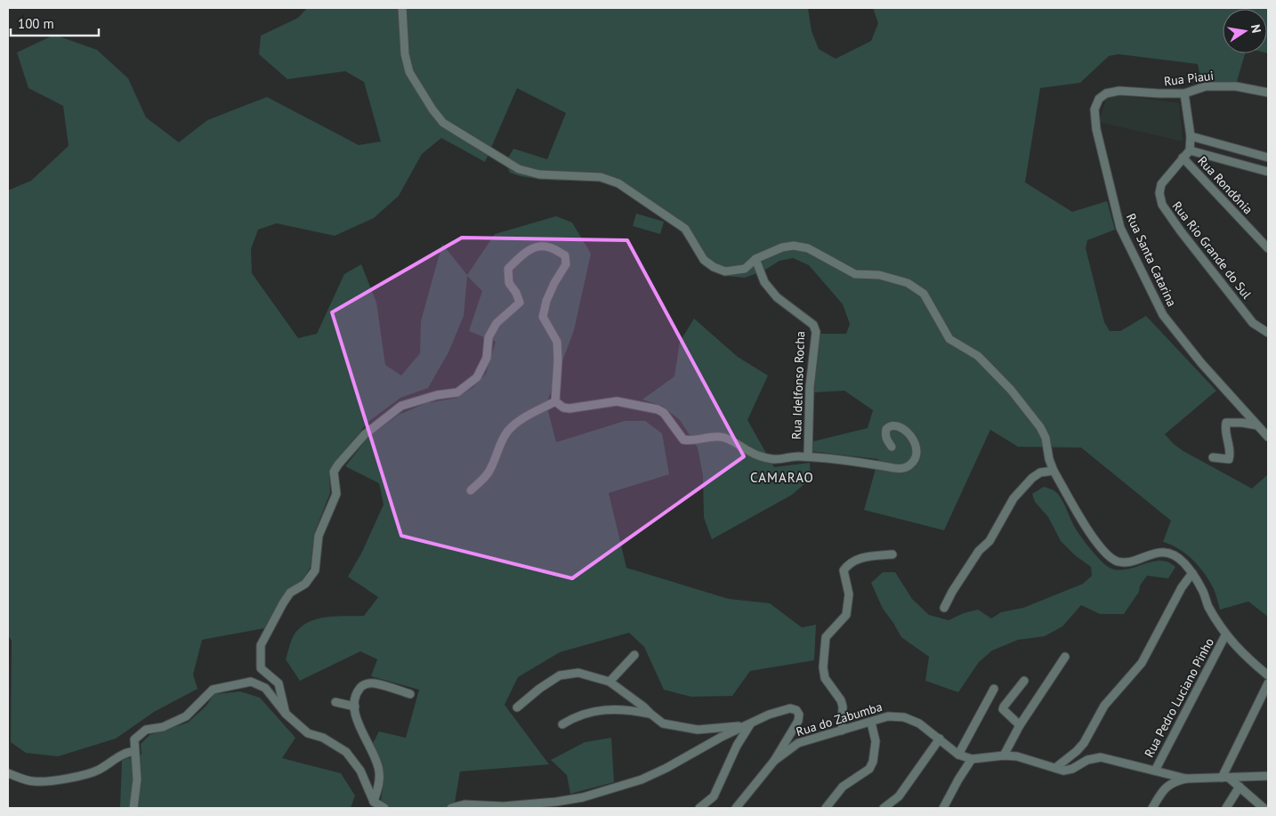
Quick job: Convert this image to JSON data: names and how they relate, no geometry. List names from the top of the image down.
{
  "streets": {
    "street": [
      "Rua Piaui",
      "Rua Rondônia",
      "Rua Rio Grande do Sul",
      "Rua Santa Catarina",
      "Rua Idelfonso Rocha",
      "Rua Pedro Luciano Pinho",
      "Rua do Zabumba"
    ]
  },
  "crossings": [
    ["Rua Piaui", "Rua Santa Catarina"],
    ["Rua Rondônia", "Rua Rio Grande do Sul"],
    ["Rua Pedro Luciano Pinho", "Rua do Zabumba"]
  ],
  "districts": ["CAMARAO"],
  "scale_bar": "100 m",
  "north": "right"
}
